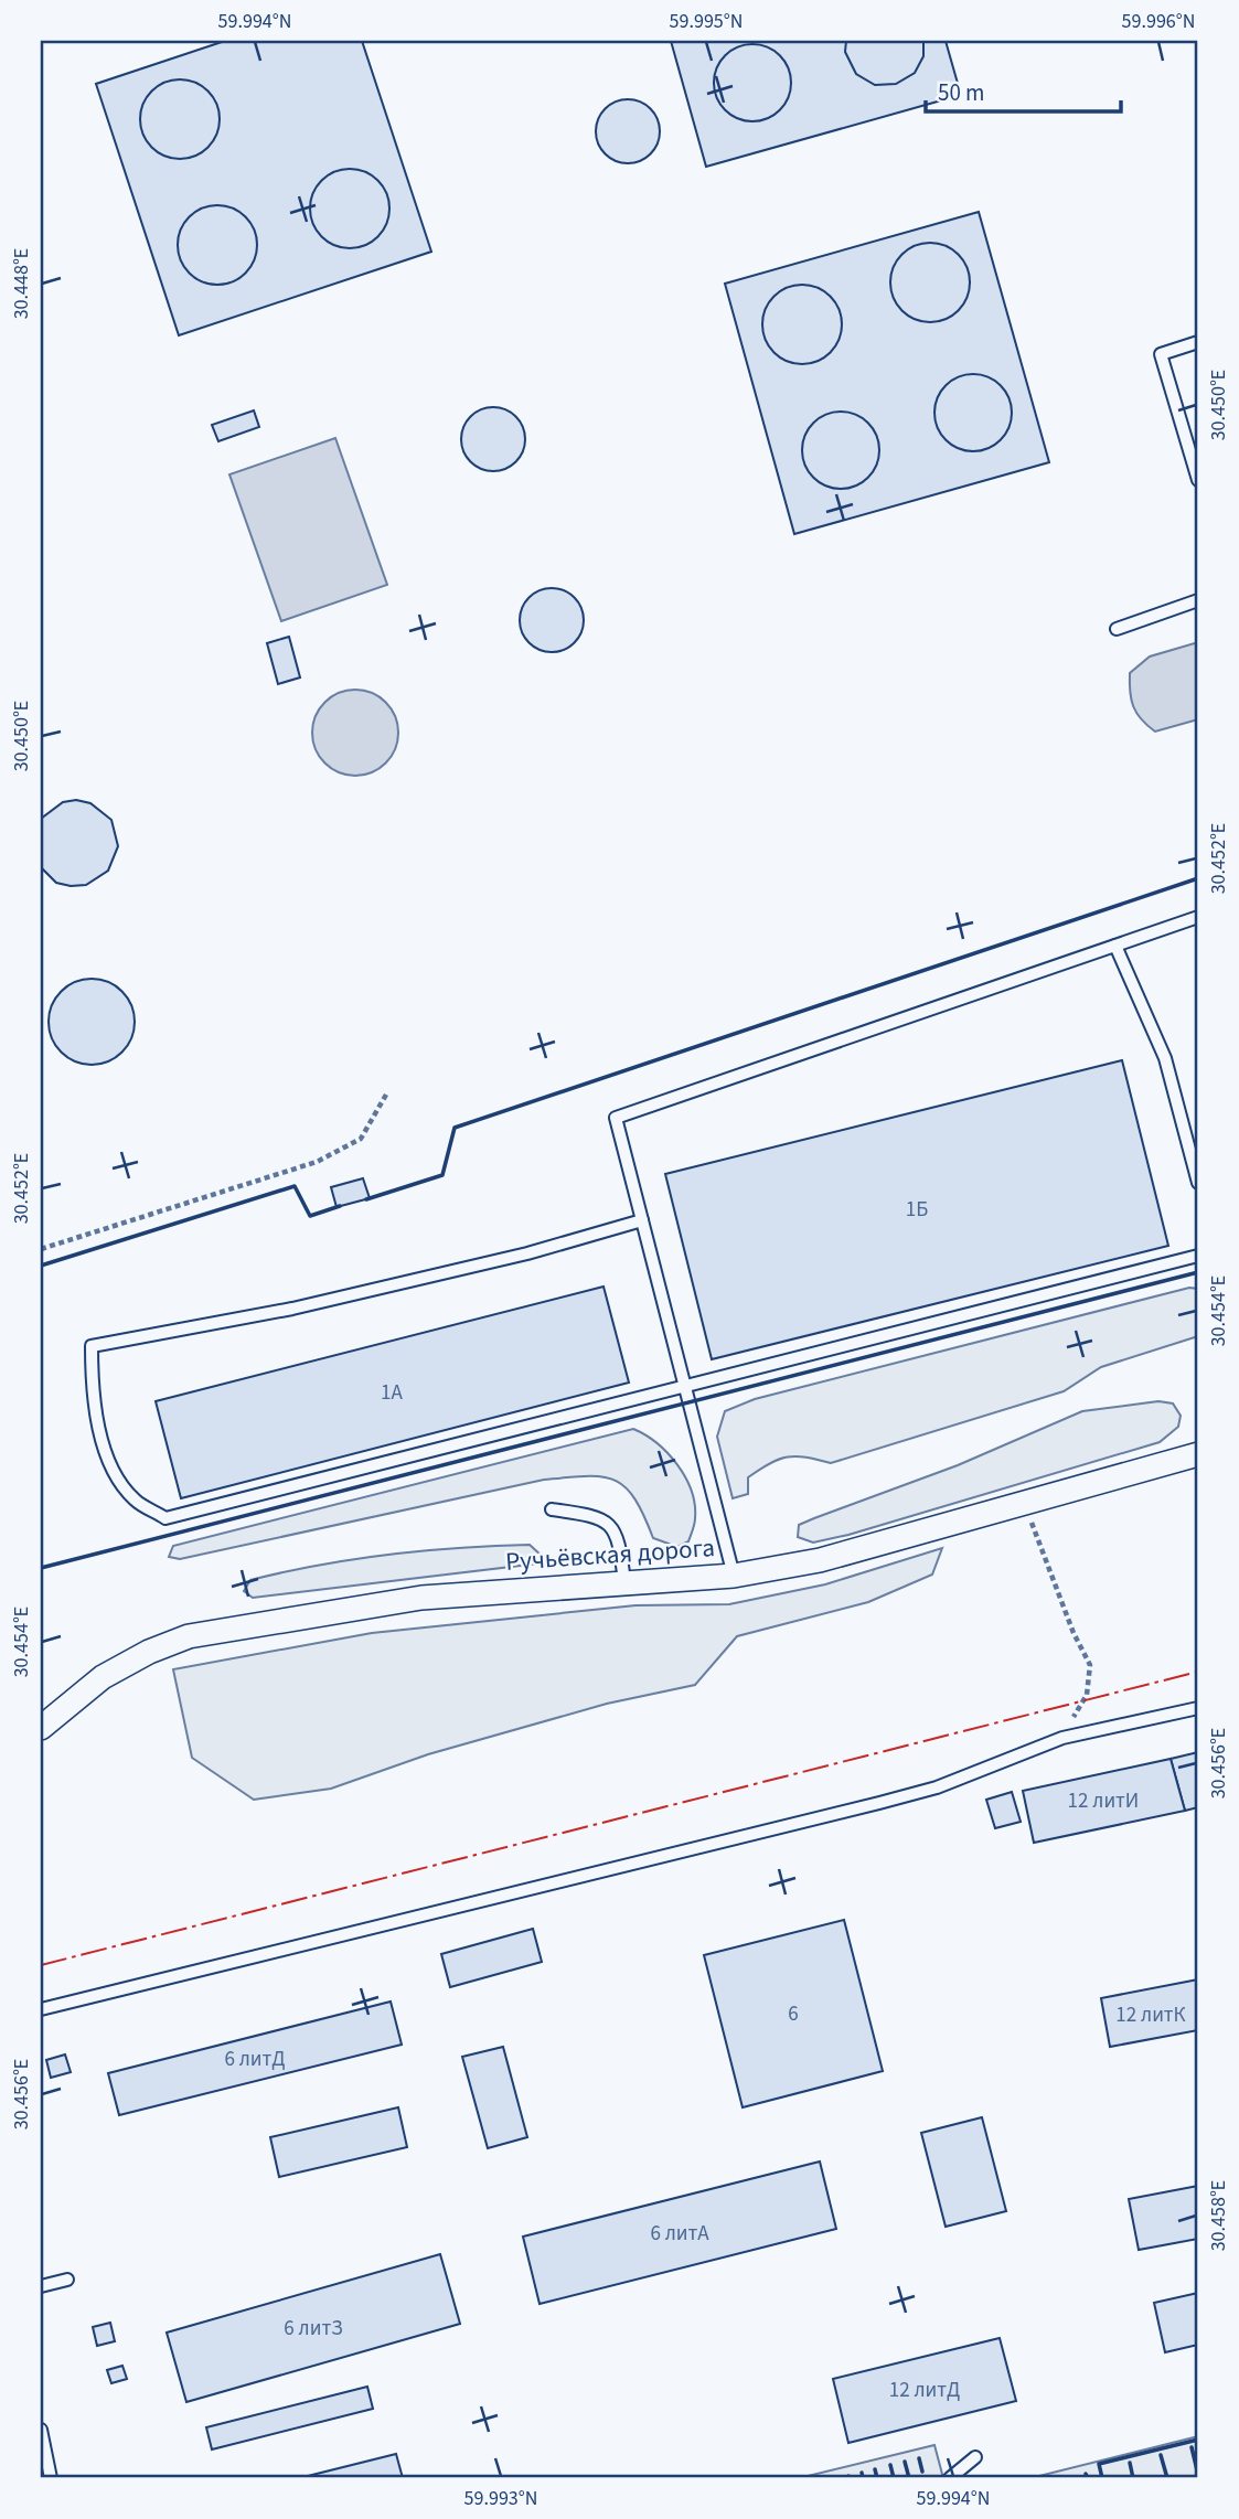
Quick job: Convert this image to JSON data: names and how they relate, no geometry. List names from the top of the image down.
{
  "streets": {
    "street": ["Ручьёвская дорога"]
  },
  "house_numbers": [
    "1Б",
    "1А",
    "12 литИ",
    "6",
    "12 литК",
    "6 литД",
    "6 литА",
    "6 литЗ",
    "12 литД"
  ],
  "scale_bar": "50 m",
  "coordinates": [
    "59.994°N",
    "59.995°N",
    "59.996°N",
    "30.448°E",
    "30.450°E",
    "30.452°E",
    "30.454°E",
    "30.456°E",
    "30.458°E",
    "59.993°N"
  ]
}
